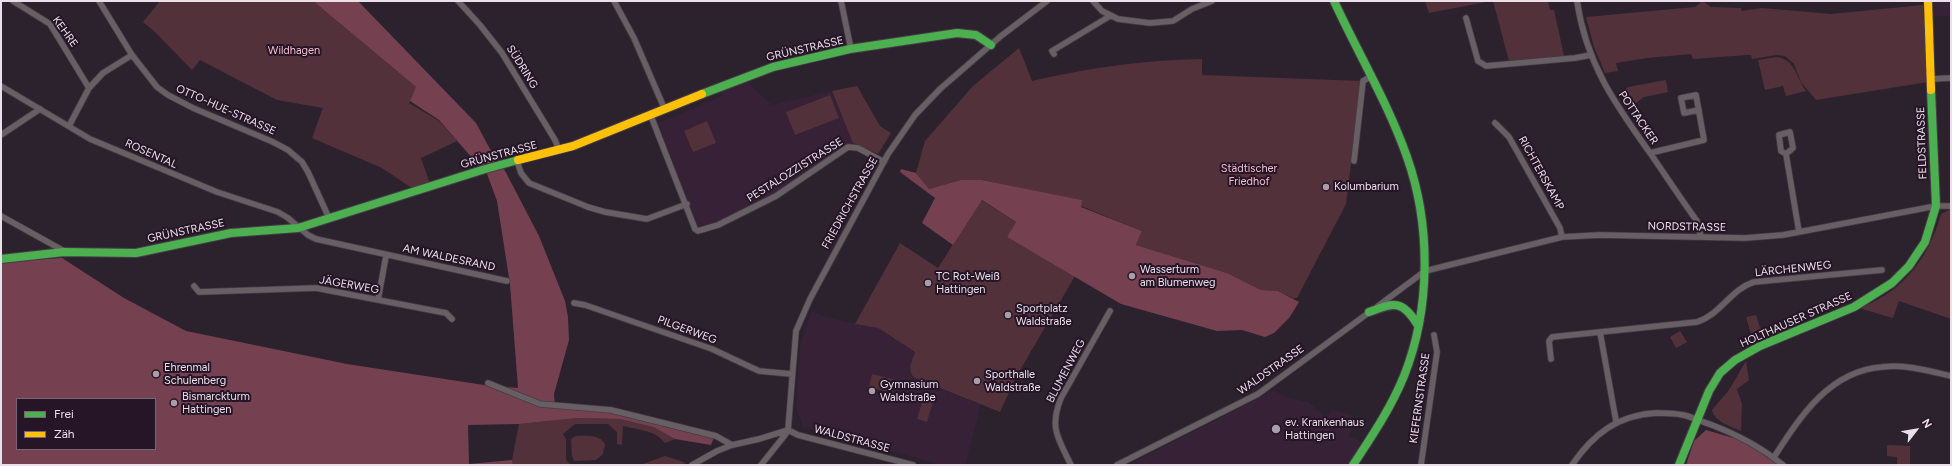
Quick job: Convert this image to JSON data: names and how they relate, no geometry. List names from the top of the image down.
{
  "streets": {
    "street": [
      "KEHRE",
      "GRÜNSTRASSE",
      "SÜDRING",
      "OTTO-HUE-STRASSE",
      "POTTACKER",
      "FELDSTRASSE",
      "ROSENTAL",
      "PESTALOZZISTRASSE",
      "RICHTERSKAMP",
      "FRIEDRICHSTRASSE",
      "NORDSTRASSE",
      "AM WALDESRAND",
      "LÄRCHENWEG",
      "JÄGERWEG",
      "HOLTHAUSER STRASSE",
      "PILGERWEG",
      "WALDSTRASSE",
      "BLUMENWEG",
      "KIEFERNSTRASSE"
    ]
  },
  "crossings": [
    ["GRÜNSTRASSE", "SÜDRING"],
    ["GRÜNSTRASSE", "OTTO-HUE-STRASSE"],
    ["GRÜNSTRASSE", "ROSENTAL"],
    ["GRÜNSTRASSE", "FRIEDRICHSTRASSE"],
    ["GRÜNSTRASSE", "AM WALDESRAND"],
    ["POTTACKER", "NORDSTRASSE"],
    ["FELDSTRASSE", "NORDSTRASSE"],
    ["FELDSTRASSE", "HOLTHAUSER STRASSE"],
    ["ROSENTAL", "AM WALDESRAND"],
    ["PESTALOZZISTRASSE", "FRIEDRICHSTRASSE"],
    ["RICHTERSKAMP", "NORDSTRASSE"],
    ["FRIEDRICHSTRASSE", "PILGERWEG"],
    ["FRIEDRICHSTRASSE", "WALDSTRASSE"],
    ["NORDSTRASSE", "HOLTHAUSER STRASSE"],
    ["NORDSTRASSE", "WALDSTRASSE"],
    ["AM WALDESRAND", "JÄGERWEG"]
  ],
  "parks": ["Wildhagen", "Städtischer Friedhof"],
  "places": [
    "Kolumbarium",
    "Wasserturm am Blumenweg",
    "TC Rot-Weiß Hattingen",
    "Sportplatz Waldstraße",
    "Ehrenmal Schulenberg",
    "Sporthalle Waldstraße",
    "Gymnasium Waldstraße",
    "Bismarckturm Hattingen",
    "ev. Krankenhaus Hattingen"
  ],
  "legend": ["Frei", "Zäh"],
  "north": "top right"
}
